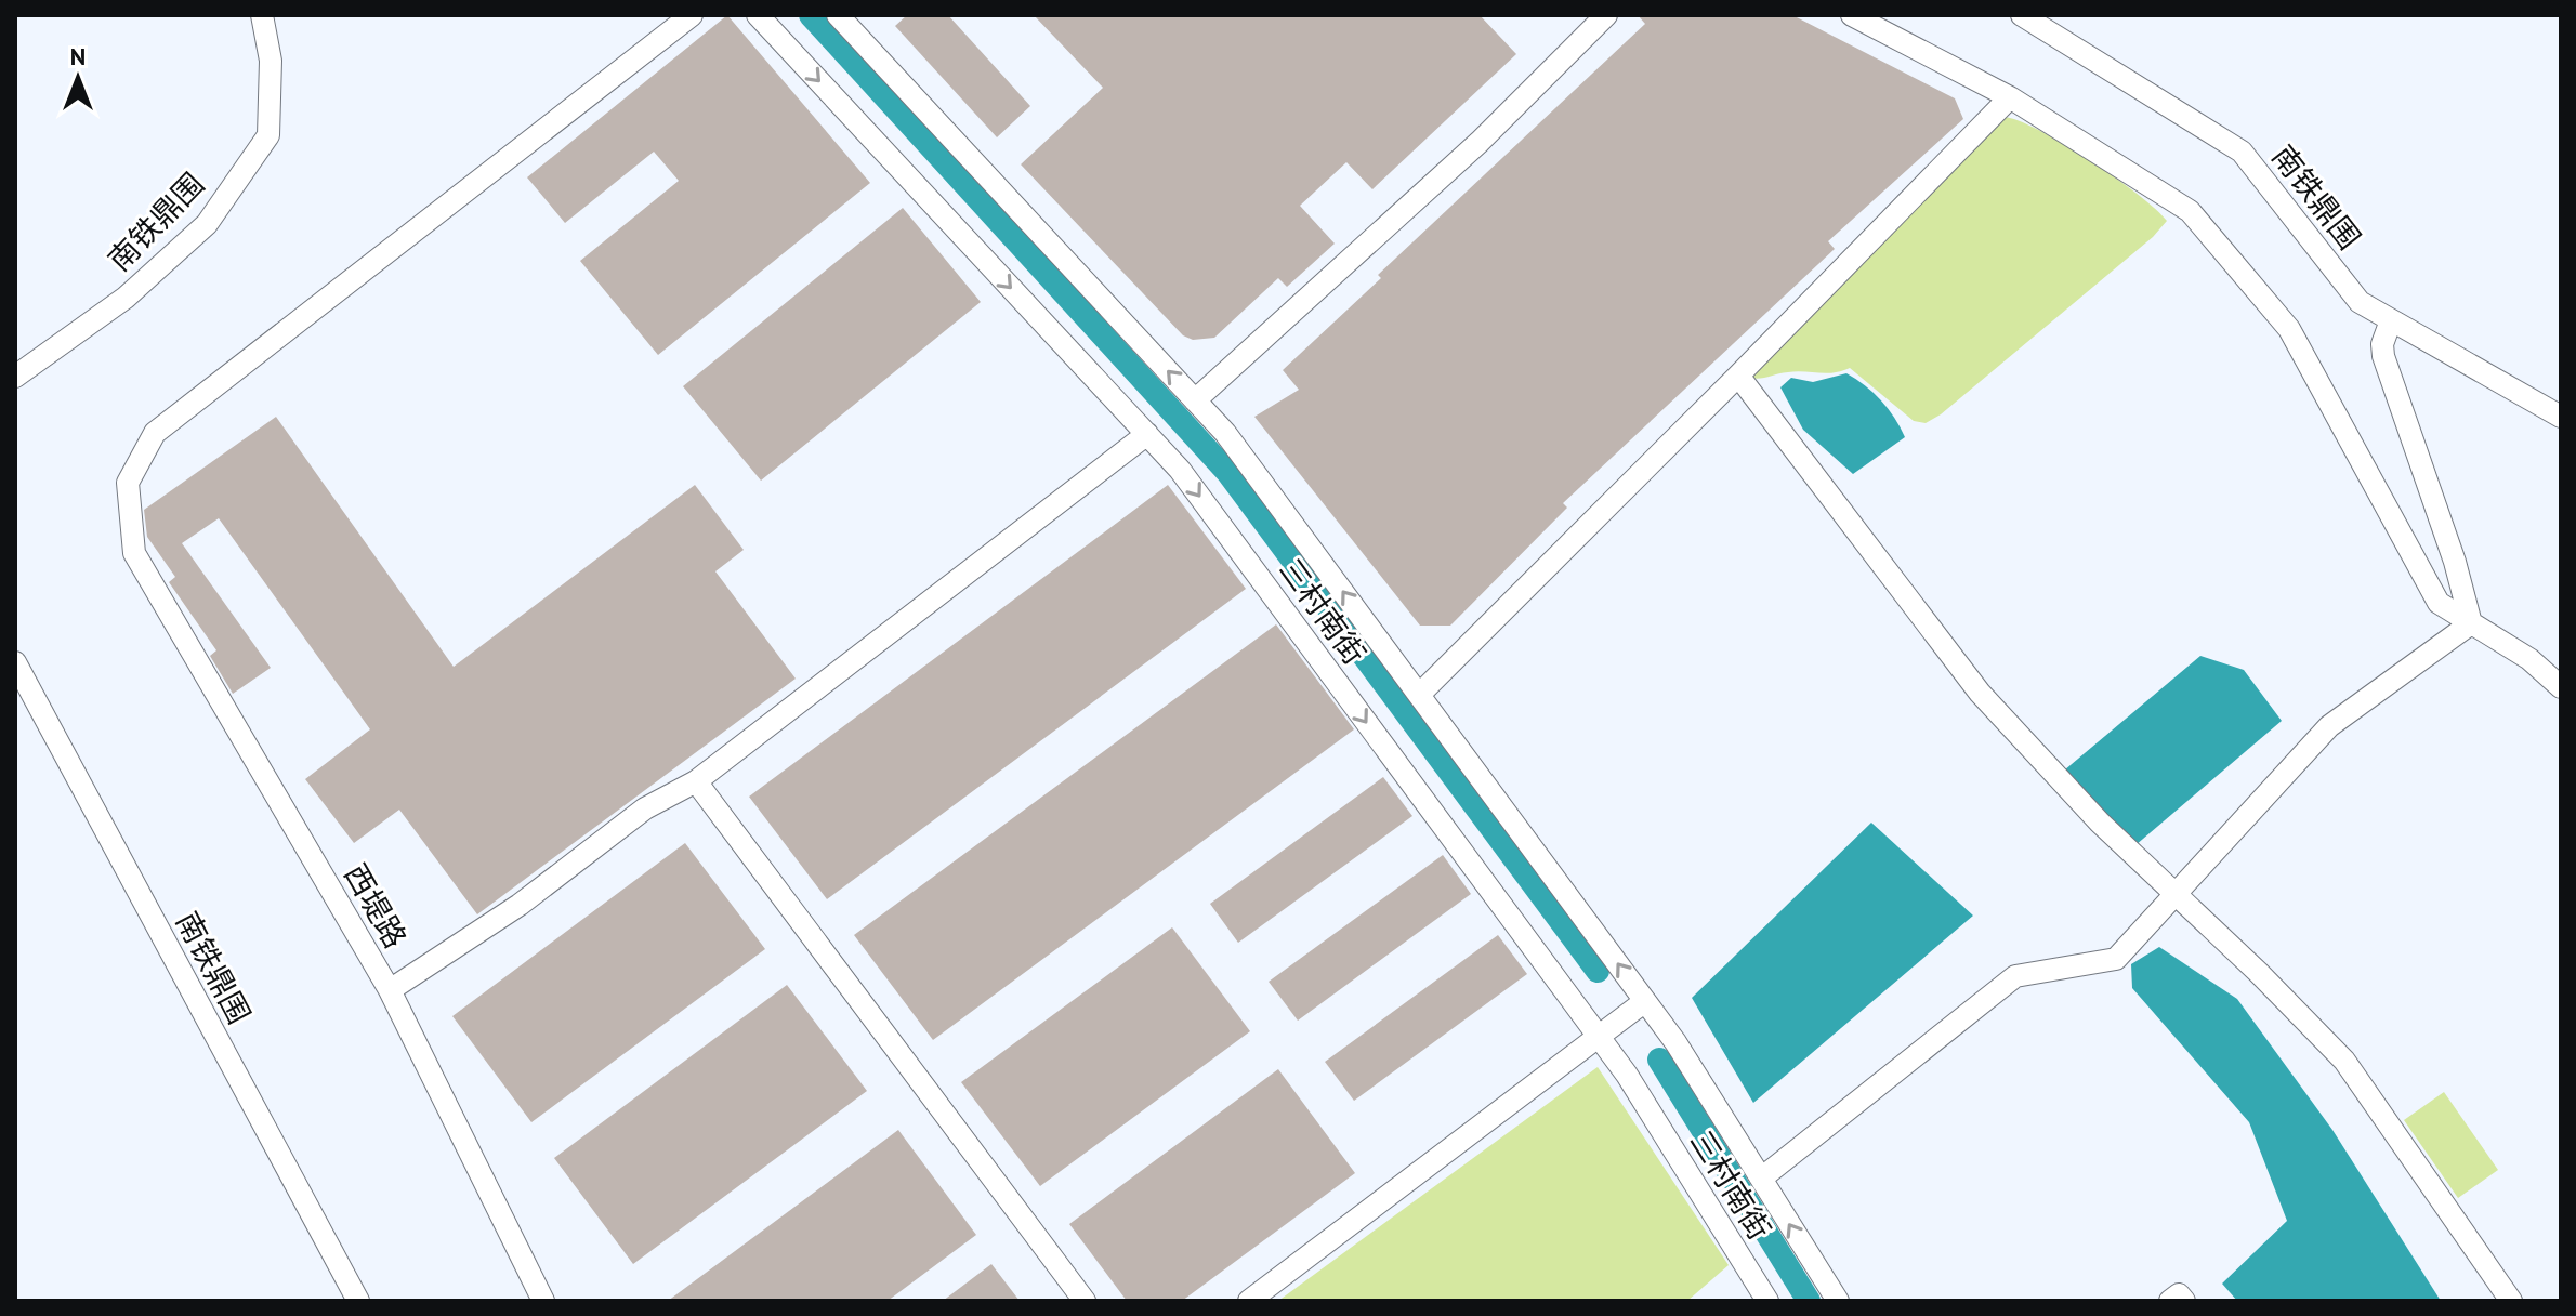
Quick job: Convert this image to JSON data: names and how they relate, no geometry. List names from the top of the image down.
{
  "streets": {
    "street": ["南铁鼎围", "三村南街", "西堤路"]
  },
  "north": "top"
}
